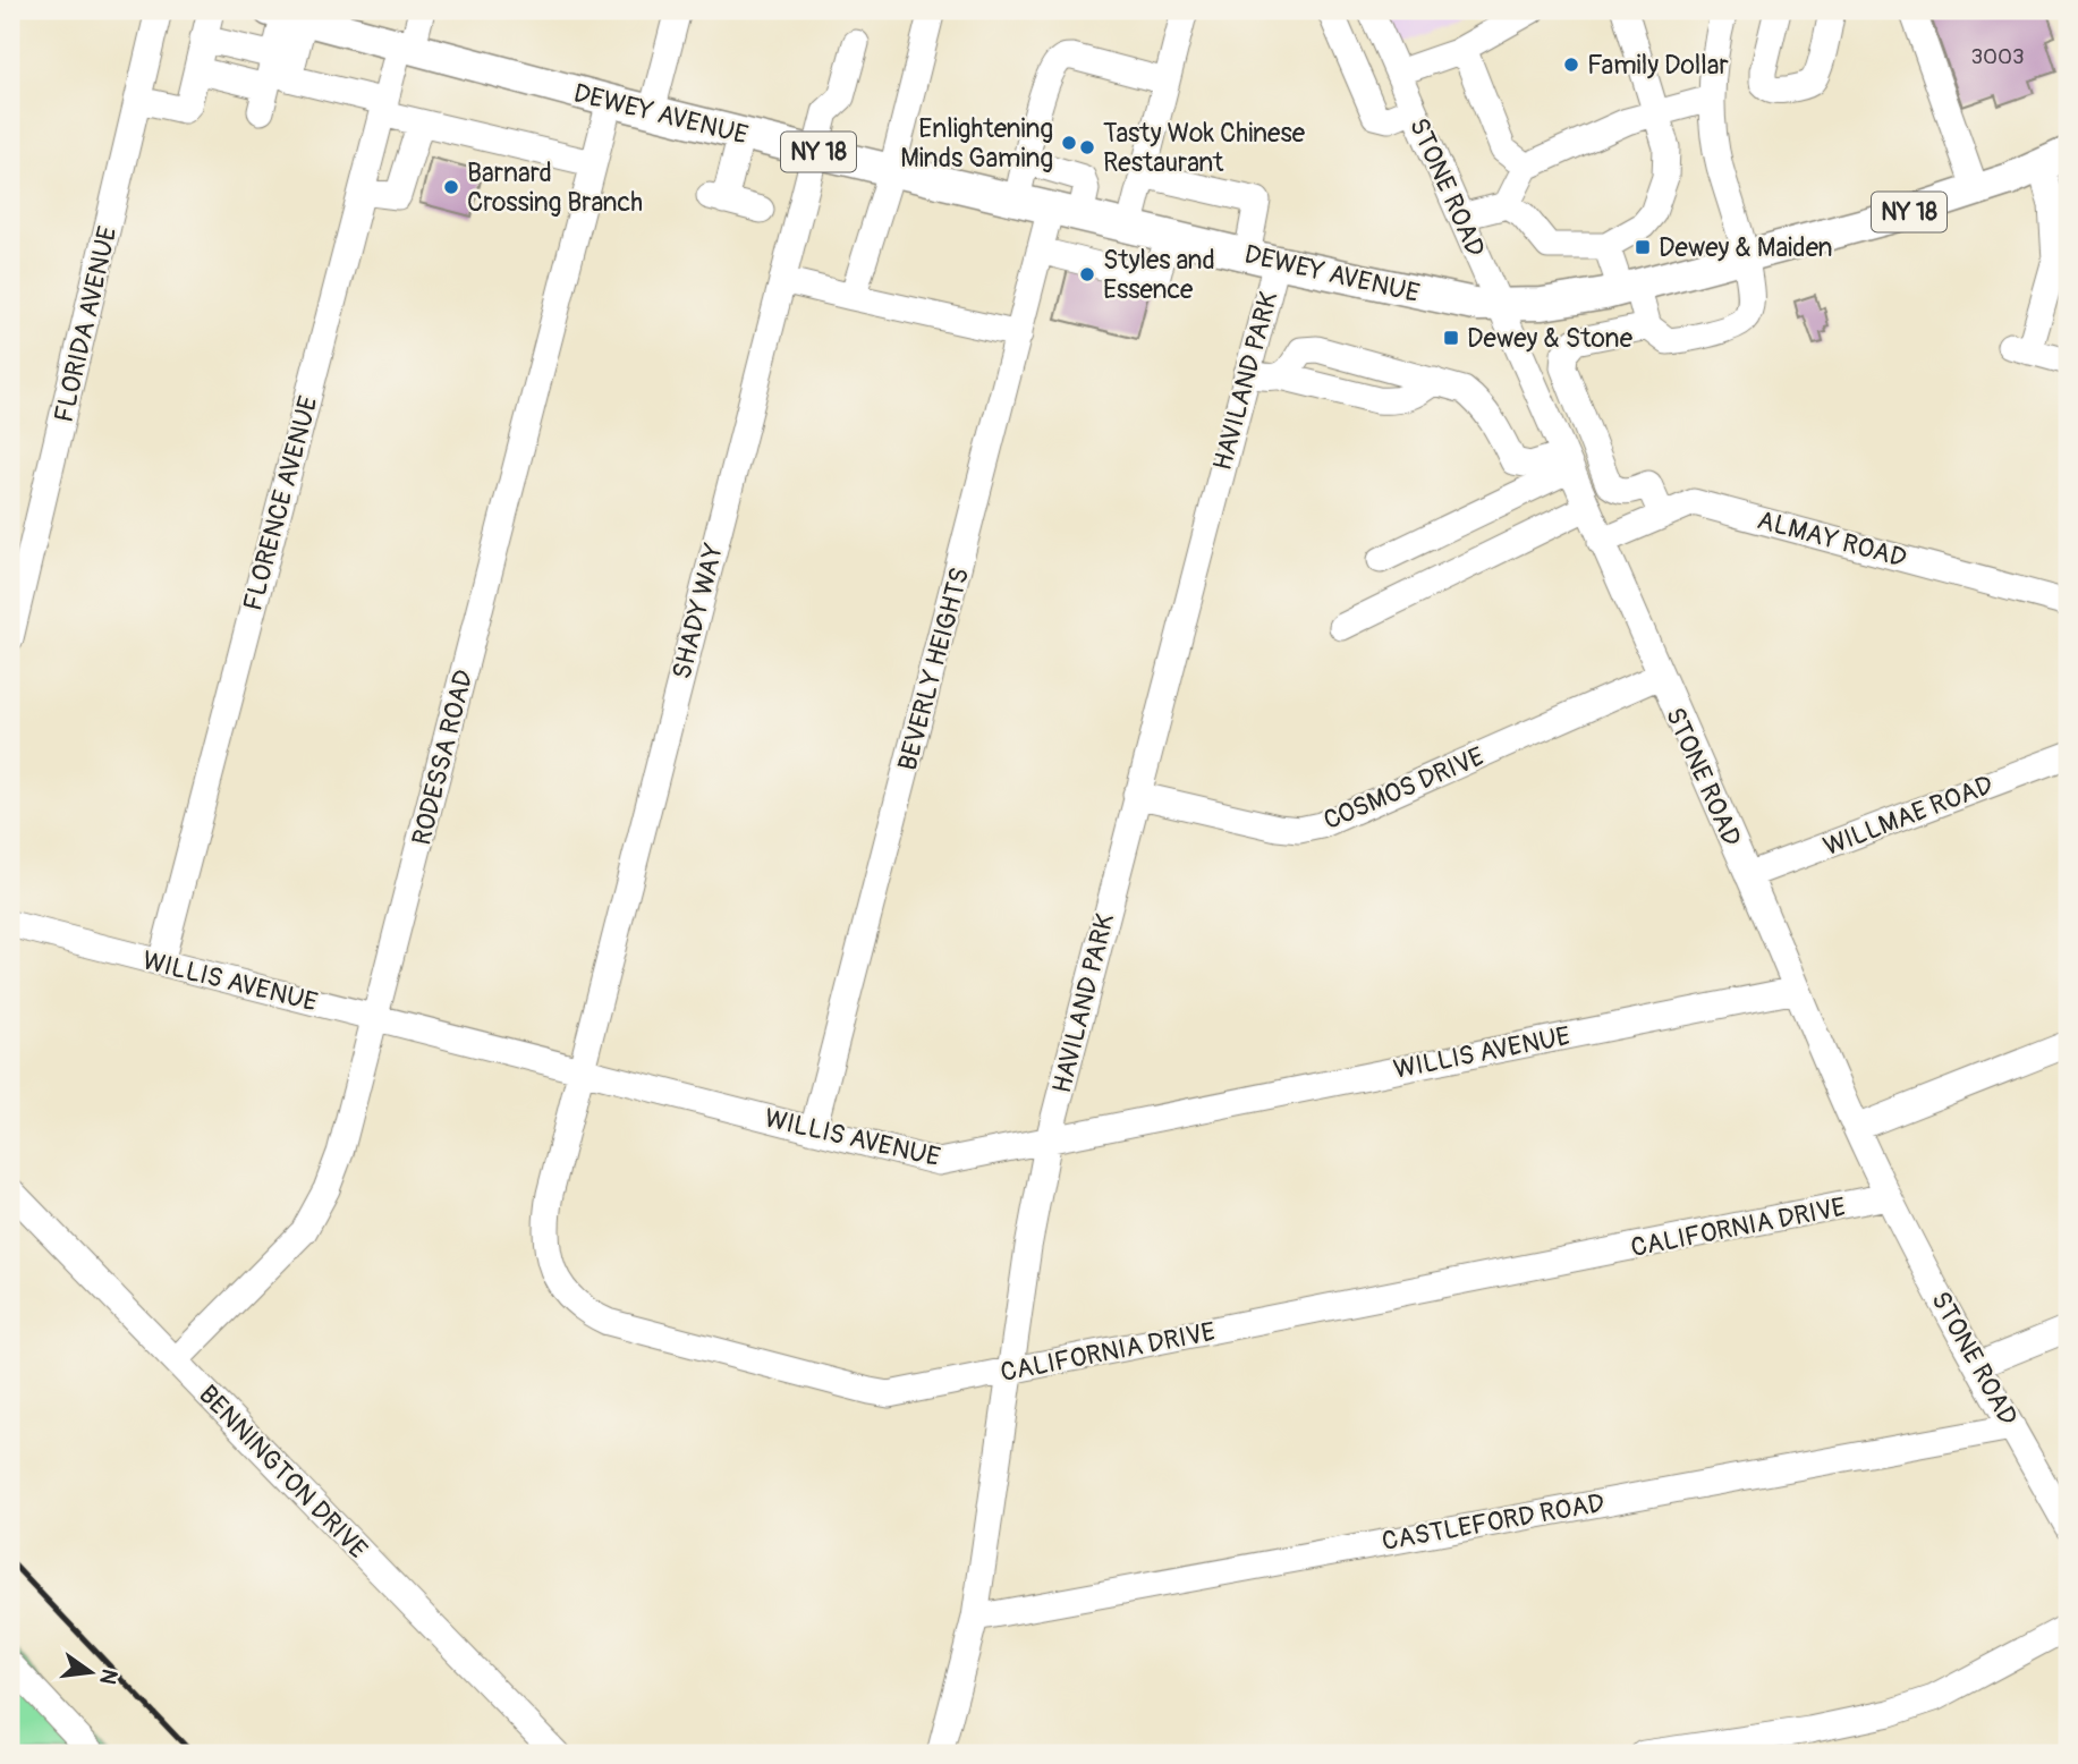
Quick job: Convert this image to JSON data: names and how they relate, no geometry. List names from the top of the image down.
{
  "streets": {
    "main road": ["DEWEY AVENUE", "NY 18"],
    "street": [
      "STONE ROAD",
      "FLORIDA AVENUE",
      "HAVILAND PARK",
      "FLORENCE AVENUE",
      "ALMAY ROAD",
      "SHADY WAY",
      "BEVERLY HEIGHTS",
      "RODESSA ROAD",
      "COSMOS DRIVE",
      "WILLMAE ROAD",
      "WILLIS AVENUE",
      "CALIFORNIA DRIVE",
      "BENNINGTON DRIVE",
      "CASTLEFORD ROAD"
    ]
  },
  "crossings": [
    ["DEWEY AVENUE", "STONE ROAD"],
    ["DEWEY AVENUE", "HAVILAND PARK"],
    ["DEWEY AVENUE", "FLORENCE AVENUE"],
    ["DEWEY AVENUE", "SHADY WAY"],
    ["DEWEY AVENUE", "BEVERLY HEIGHTS"],
    ["DEWEY AVENUE", "RODESSA ROAD"],
    ["STONE ROAD", "ALMAY ROAD"],
    ["STONE ROAD", "COSMOS DRIVE"],
    ["STONE ROAD", "WILLMAE ROAD"],
    ["STONE ROAD", "WILLIS AVENUE"],
    ["STONE ROAD", "CALIFORNIA DRIVE"],
    ["STONE ROAD", "CASTLEFORD ROAD"],
    ["HAVILAND PARK", "COSMOS DRIVE"],
    ["HAVILAND PARK", "WILLIS AVENUE"],
    ["HAVILAND PARK", "CALIFORNIA DRIVE"],
    ["HAVILAND PARK", "CASTLEFORD ROAD"],
    ["FLORENCE AVENUE", "WILLIS AVENUE"],
    ["SHADY WAY", "WILLIS AVENUE"],
    ["SHADY WAY", "CALIFORNIA DRIVE"],
    ["BEVERLY HEIGHTS", "WILLIS AVENUE"],
    ["RODESSA ROAD", "WILLIS AVENUE"],
    ["RODESSA ROAD", "BENNINGTON DRIVE"],
    ["WILLIS AVENUE", "CALIFORNIA DRIVE"]
  ],
  "places": {
    "other": [
      "Family Dollar",
      "Enlightening Minds Gaming",
      "Tasty Wok Chinese Restaurant",
      "Barnard Crossing Branch",
      "Styles and Essence"
    ],
    "transit": ["Dewey & Maiden", "Dewey & Stone"]
  },
  "house_numbers": ["3003"],
  "north": "right"
}
